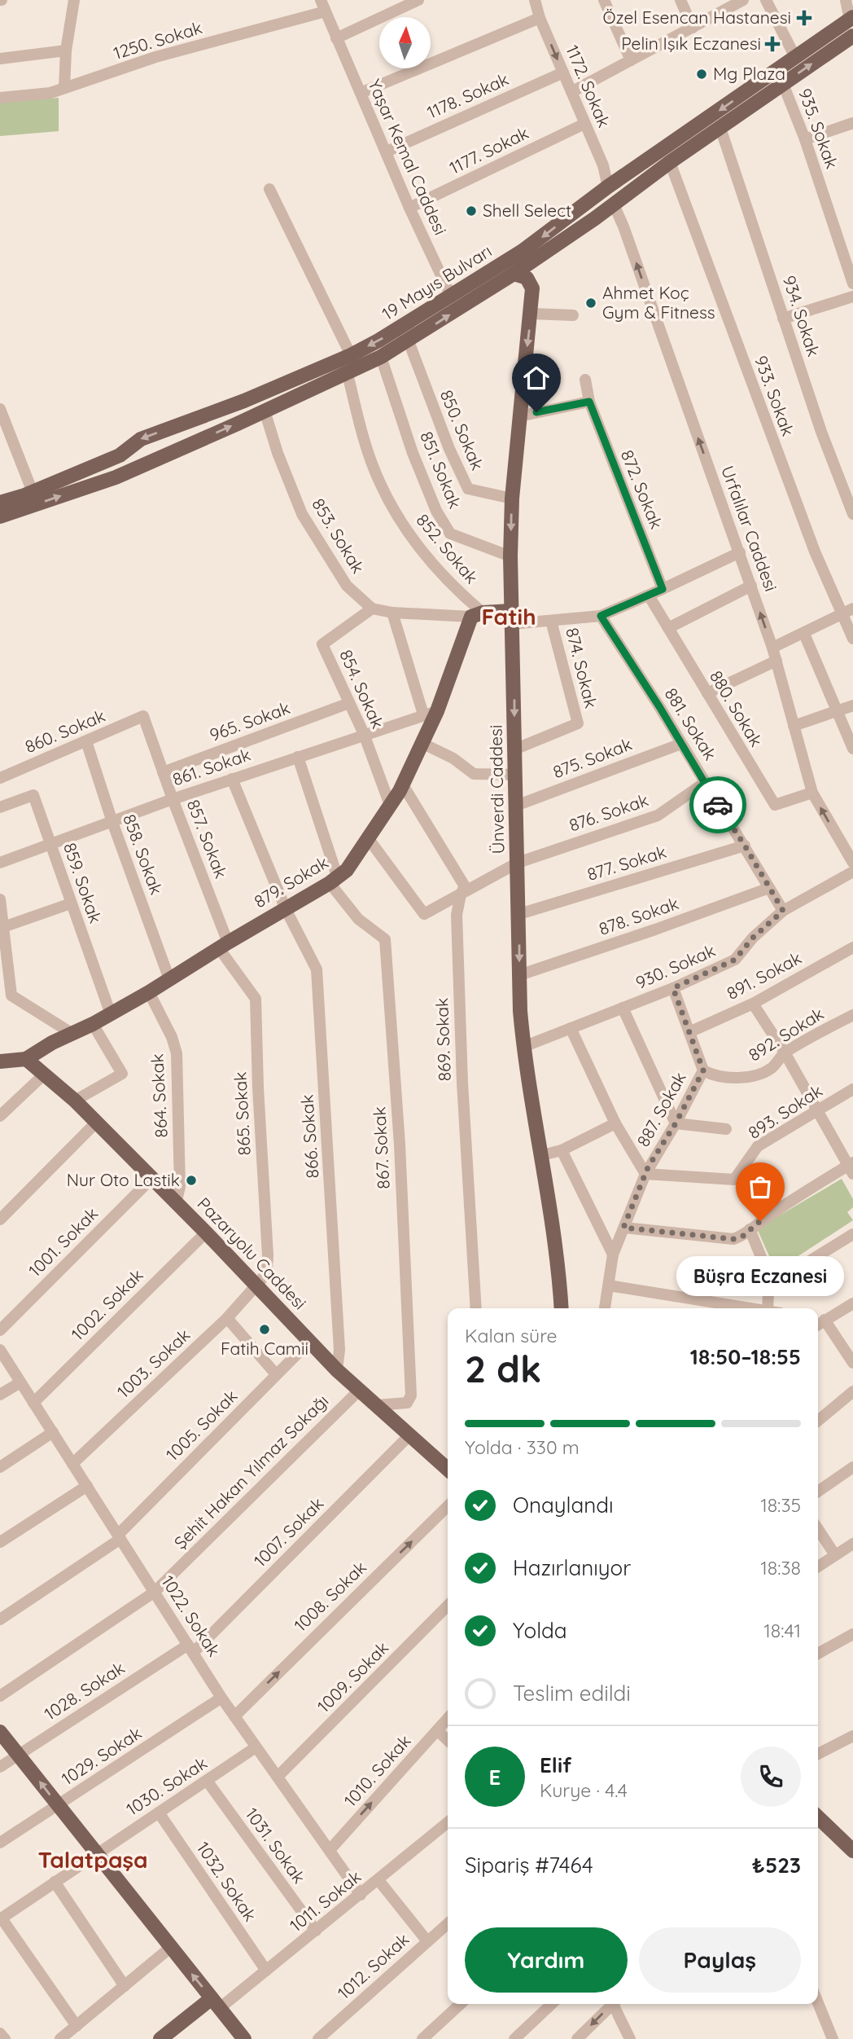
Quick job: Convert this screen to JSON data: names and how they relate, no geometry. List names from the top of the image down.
{
  "streets": {
    "main road": [
      "19 Mayıs Bulvarı",
      "Ünverdi Caddesi",
      "879. Sokak",
      "Pazaryolu Caddesi"
    ],
    "street": [
      "1250. Sokak",
      "1172. Sokak",
      "1178. Sokak",
      "935. Sokak",
      "1177. Sokak",
      "Yaşar Kemal Caddesi",
      "934. Sokak",
      "933. Sokak",
      "850. Sokak",
      "851. Sokak",
      "872. Sokak",
      "Urfalılar Caddesi",
      "853. Sokak",
      "852. Sokak",
      "874. Sokak",
      "854. Sokak",
      "880. Sokak",
      "965. Sokak",
      "881. Sokak",
      "860. Sokak",
      "875. Sokak",
      "861. Sokak",
      "876. Sokak",
      "857. Sokak",
      "858. Sokak",
      "877. Sokak",
      "859. Sokak",
      "878. Sokak",
      "930. Sokak",
      "891. Sokak",
      "892. Sokak",
      "869. Sokak",
      "864. Sokak",
      "887. Sokak",
      "893. Sokak",
      "865. Sokak",
      "866. Sokak",
      "867. Sokak",
      "1001. Sokak",
      "1002. Sokak",
      "1003. Sokak",
      "1005. Sokak",
      "Şehit Hakan Yılmaz Sokağı",
      "1007. Sokak",
      "1008. Sokak",
      "1022. Sokak",
      "1009. Sokak",
      "1028. Sokak",
      "1029. Sokak",
      "1010. Sokak",
      "1030. Sokak",
      "1031. Sokak",
      "1032. Sokak",
      "1011. Sokak",
      "1012. Sokak"
    ]
  },
  "crossings": [
    ["1250. Sokak", "Yaşar Kemal Caddesi"],
    ["1172. Sokak", "1178. Sokak"],
    ["1172. Sokak", "1177. Sokak"],
    ["1172. Sokak", "19 Mayıs Bulvarı"],
    ["1178. Sokak", "Yaşar Kemal Caddesi"],
    ["935. Sokak", "19 Mayıs Bulvarı"],
    ["1177. Sokak", "Yaşar Kemal Caddesi"],
    ["Yaşar Kemal Caddesi", "19 Mayıs Bulvarı"],
    ["19 Mayıs Bulvarı", "934. Sokak"],
    ["19 Mayıs Bulvarı", "933. Sokak"],
    ["19 Mayıs Bulvarı", "850. Sokak"],
    ["19 Mayıs Bulvarı", "851. Sokak"],
    ["19 Mayıs Bulvarı", "Urfalılar Caddesi"],
    ["19 Mayıs Bulvarı", "853. Sokak"],
    ["19 Mayıs Bulvarı", "852. Sokak"],
    ["19 Mayıs Bulvarı", "Ünverdi Caddesi"],
    ["850. Sokak", "Ünverdi Caddesi"],
    ["851. Sokak", "Ünverdi Caddesi"],
    ["Urfalılar Caddesi", "880. Sokak"],
    ["853. Sokak", "854. Sokak"],
    ["852. Sokak", "879. Sokak"],
    ["874. Sokak", "Ünverdi Caddesi"],
    ["854. Sokak", "965. Sokak"],
    ["854. Sokak", "861. Sokak"],
    ["854. Sokak", "879. Sokak"],
    ["965. Sokak", "857. Sokak"],
    ["881. Sokak", "875. Sokak"],
    ["881. Sokak", "876. Sokak"],
    ["881. Sokak", "877. Sokak"],
    ["881. Sokak", "878. Sokak"],
    ["881. Sokak", "930. Sokak"],
    ["860. Sokak", "857. Sokak"],
    ["860. Sokak", "858. Sokak"],
    ["875. Sokak", "Ünverdi Caddesi"],
    ["861. Sokak", "857. Sokak"],
    ["861. Sokak", "858. Sokak"],
    ["861. Sokak", "879. Sokak"],
    ["861. Sokak", "859. Sokak"],
    ["861. Sokak", "866. Sokak"],
    ["Ünverdi Caddesi", "876. Sokak"],
    ["Ünverdi Caddesi", "877. Sokak"],
    ["Ünverdi Caddesi", "878. Sokak"],
    ["Ünverdi Caddesi", "930. Sokak"],
    ["876. Sokak", "879. Sokak"],
    ["876. Sokak", "869. Sokak"],
    ["857. Sokak", "879. Sokak"],
    ["857. Sokak", "865. Sokak"],
    ["858. Sokak", "879. Sokak"],
    ["879. Sokak", "859. Sokak"],
    ["879. Sokak", "869. Sokak"],
    ["879. Sokak", "864. Sokak"],
    ["879. Sokak", "865. Sokak"],
    ["879. Sokak", "866. Sokak"],
    ["879. Sokak", "867. Sokak"],
    ["879. Sokak", "Pazaryolu Caddesi"],
    ["930. Sokak", "887. Sokak"],
    ["891. Sokak", "887. Sokak"],
    ["892. Sokak", "887. Sokak"],
    ["864. Sokak", "Pazaryolu Caddesi"],
    ["887. Sokak", "893. Sokak"],
    ["865. Sokak", "Pazaryolu Caddesi"],
    ["865. Sokak", "1003. Sokak"],
    ["866. Sokak", "Pazaryolu Caddesi"],
    ["867. Sokak", "Pazaryolu Caddesi"],
    ["1001. Sokak", "Pazaryolu Caddesi"],
    ["Pazaryolu Caddesi", "1002. Sokak"],
    ["Pazaryolu Caddesi", "1003. Sokak"],
    ["Pazaryolu Caddesi", "1005. Sokak"],
    ["Pazaryolu Caddesi", "Şehit Hakan Yılmaz Sokağı"],
    ["Pazaryolu Caddesi", "1007. Sokak"],
    ["1002. Sokak", "1022. Sokak"],
    ["1003. Sokak", "1022. Sokak"],
    ["1005. Sokak", "1022. Sokak"],
    ["Şehit Hakan Yılmaz Sokağı", "1022. Sokak"],
    ["1007. Sokak", "1022. Sokak"],
    ["1007. Sokak", "1028. Sokak"],
    ["1008. Sokak", "1022. Sokak"],
    ["1022. Sokak", "1009. Sokak"],
    ["1022. Sokak", "1028. Sokak"],
    ["1022. Sokak", "1029. Sokak"],
    ["1022. Sokak", "1010. Sokak"],
    ["1022. Sokak", "1030. Sokak"],
    ["1022. Sokak", "1011. Sokak"],
    ["1030. Sokak", "1031. Sokak"],
    ["1030. Sokak", "1032. Sokak"],
    ["1031. Sokak", "1011. Sokak"],
    ["1032. Sokak", "1011. Sokak"]
  ],
  "one_way": ["Urfalılar Caddesi", "1008. Sokak", "1010. Sokak"],
  "districts": ["Fatih", "Talatpaşa"],
  "places": {
    "health": ["Özel Esencan Hastanesi", "Pelin Işık Eczanesi"],
    "other": [
      "Mg Plaza",
      "Shell Select",
      "Ahmet Koç Gym & Fitness",
      "Nur Oto Lastik",
      "Büşra Eczanesi",
      "Fatih Camii"
    ]
  },
  "north": "top",
  "page": {
    "bubble": "Büşra Eczanesi",
    "heading": ["2 dk", "Kalan süre", "18:50–18:55"],
    "panel": [
      "Elif",
      "Kurye · 4.4",
      "Sipariş #7464",
      "₺523"
    ],
    "bar": "Yolda · 330 m",
    "list": [
      ["Onaylandı", "18:35"],
      ["Hazırlanıyor", "18:38"],
      ["Yolda", "18:41"],
      "Teslim edildi"
    ],
    "round": "E",
    "buttons": ["Yardım", "Paylaş"]
  }
}
